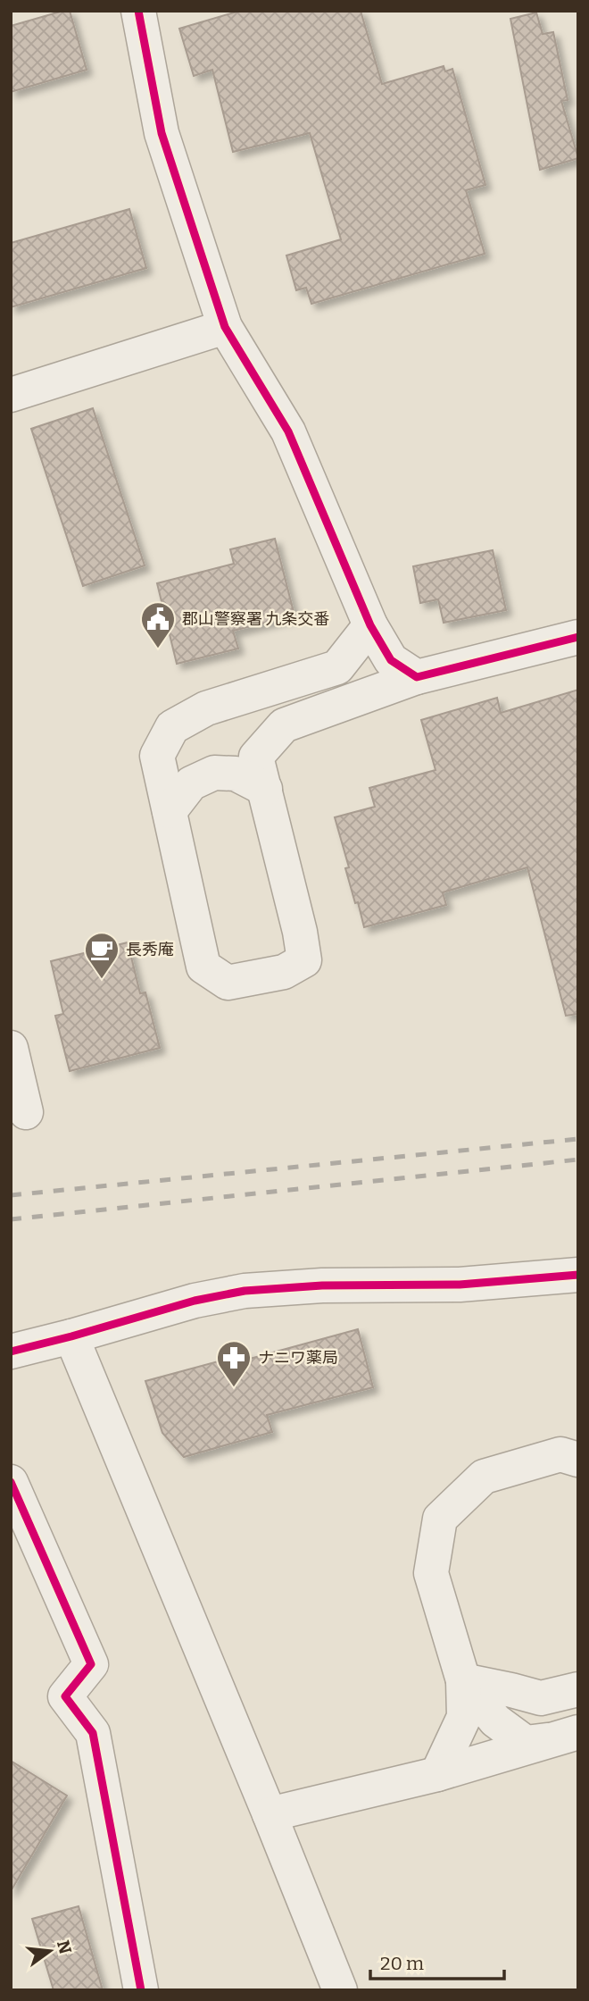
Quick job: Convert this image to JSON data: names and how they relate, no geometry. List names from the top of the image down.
{
  "places": {
    "public building": ["郡山警察署 九条交番"],
    "cafe": ["長秀庵"],
    "pharmacy": ["ナニワ薬局"]
  },
  "scale_bar": "20 m",
  "north": "right"
}
